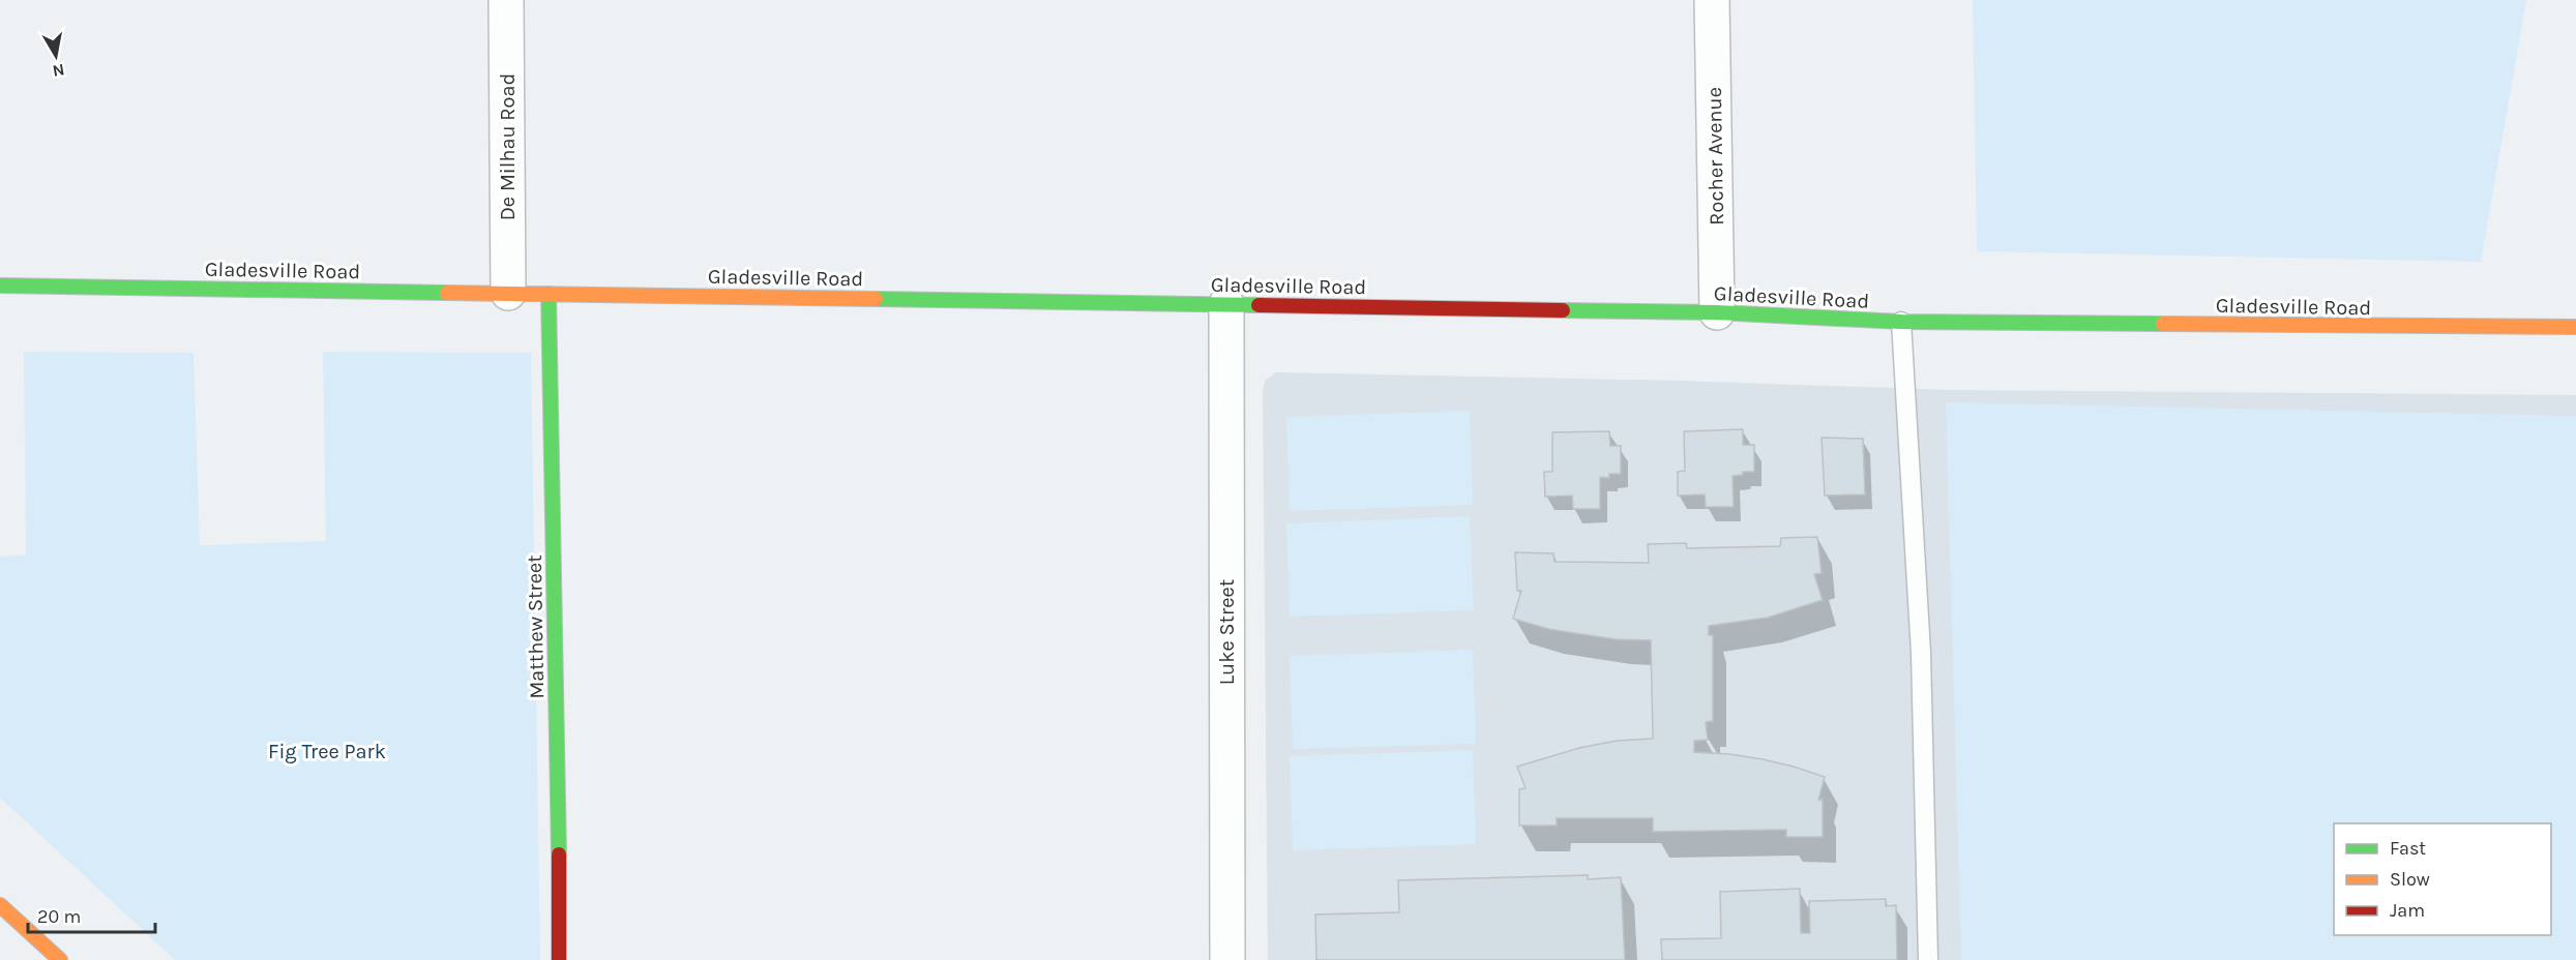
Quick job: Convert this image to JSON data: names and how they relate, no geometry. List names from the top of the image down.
{
  "streets": {
    "street": [
      "De Milhau Road",
      "Rocher Avenue",
      "Gladesville Road",
      "Matthew Street",
      "Luke Street"
    ]
  },
  "crossings": [
    ["De Milhau Road", "Gladesville Road"],
    ["Rocher Avenue", "Gladesville Road"],
    ["Gladesville Road", "Matthew Street"],
    ["Gladesville Road", "Luke Street"]
  ],
  "parks": ["Fig Tree Park"],
  "legend": ["Fast", "Slow", "Jam"],
  "scale_bar": "20 m",
  "north": "bottom"
}
